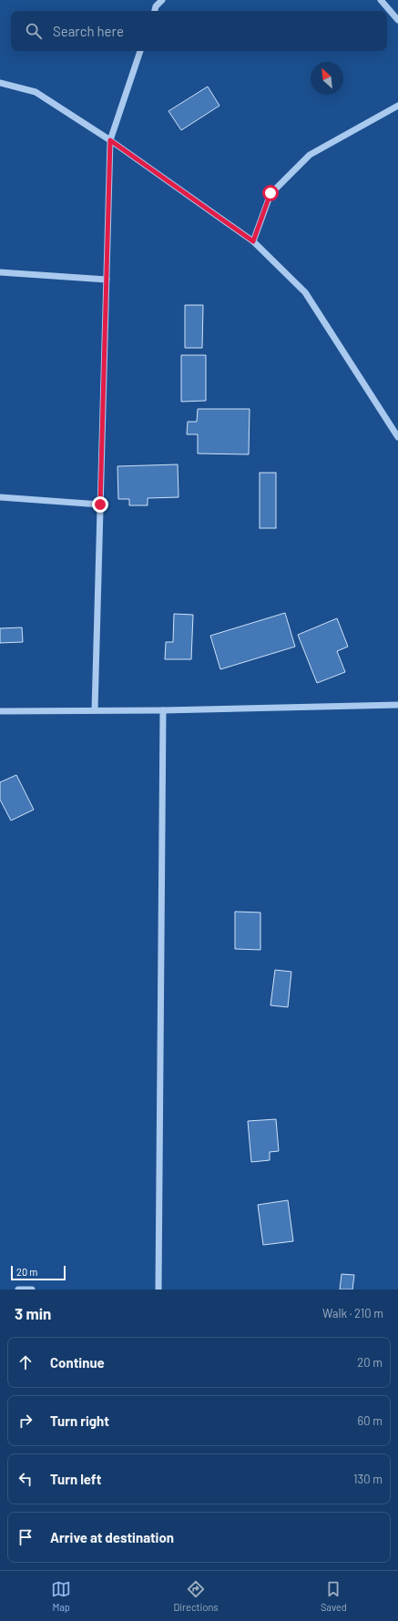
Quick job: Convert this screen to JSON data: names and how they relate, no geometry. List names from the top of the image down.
{
  "scale_bar": "20 m",
  "north": "top left",
  "page": {
    "search": "Search here",
    "scale": "20 m",
    "heading": ["3 min", "Walk · 210 m"],
    "list": [
      ["Continue", "20 m"],
      ["Turn right", "60 m"],
      ["Turn left", "130 m"],
      "Arrive at destination"
    ],
    "nav": ["Map", "Directions", "Saved"]
  }
}
